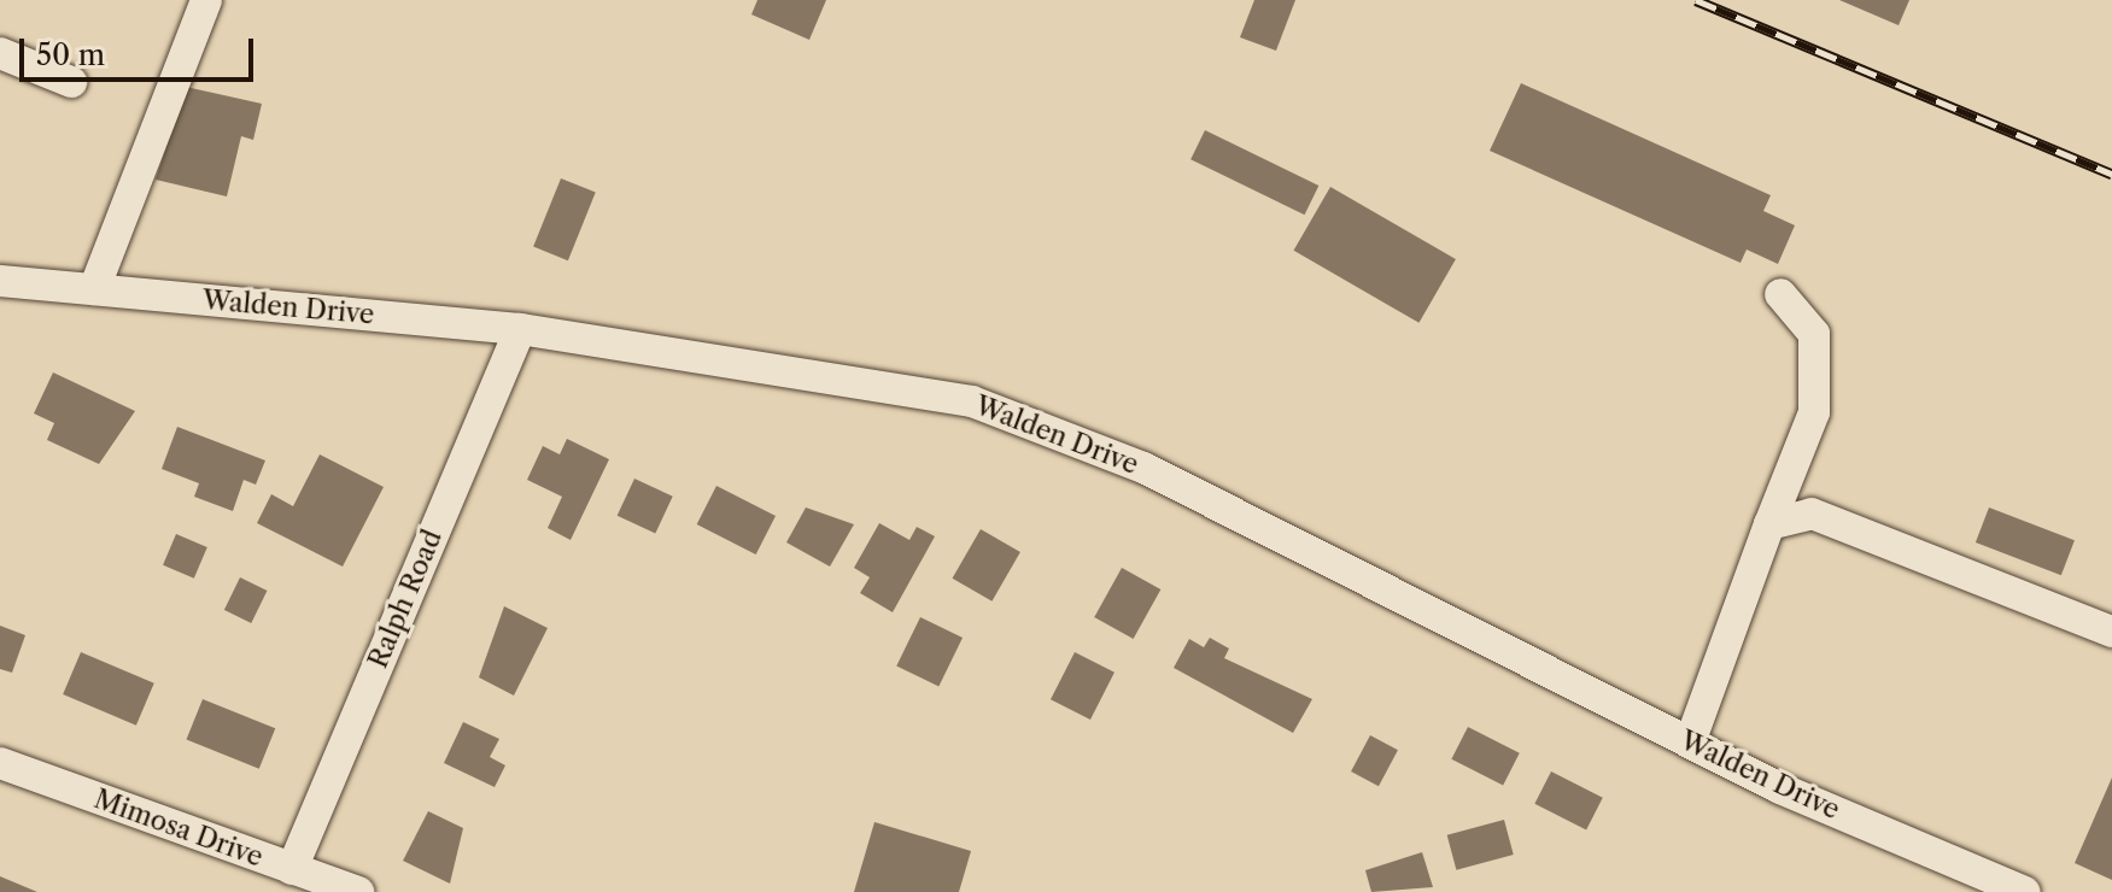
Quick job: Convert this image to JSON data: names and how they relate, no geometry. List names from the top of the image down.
{
  "streets": {
    "street": ["Walden Drive", "Ralph Road", "Mimosa Drive"]
  },
  "crossings": [
    ["Walden Drive", "Ralph Road"],
    ["Ralph Road", "Mimosa Drive"]
  ],
  "scale_bar": "50 m"
}
